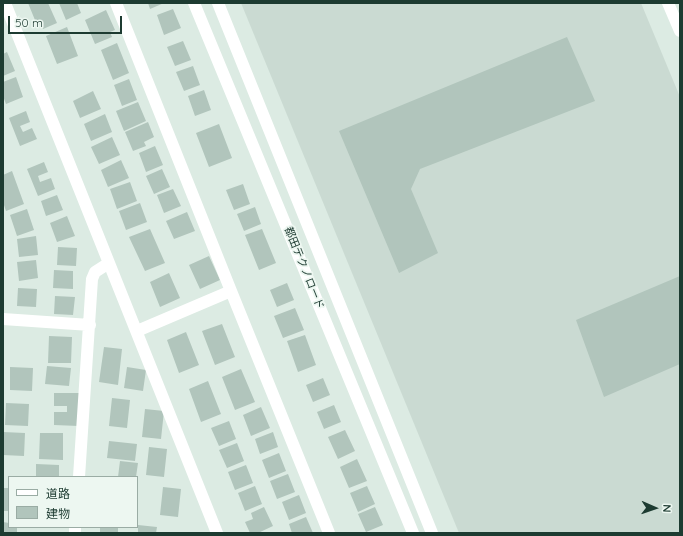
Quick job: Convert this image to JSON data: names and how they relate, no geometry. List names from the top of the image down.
{
  "streets": {
    "street": ["都田テクノロード"]
  },
  "legend": ["道路", "建物"],
  "scale_bar": "50 m",
  "north": "right"
}
